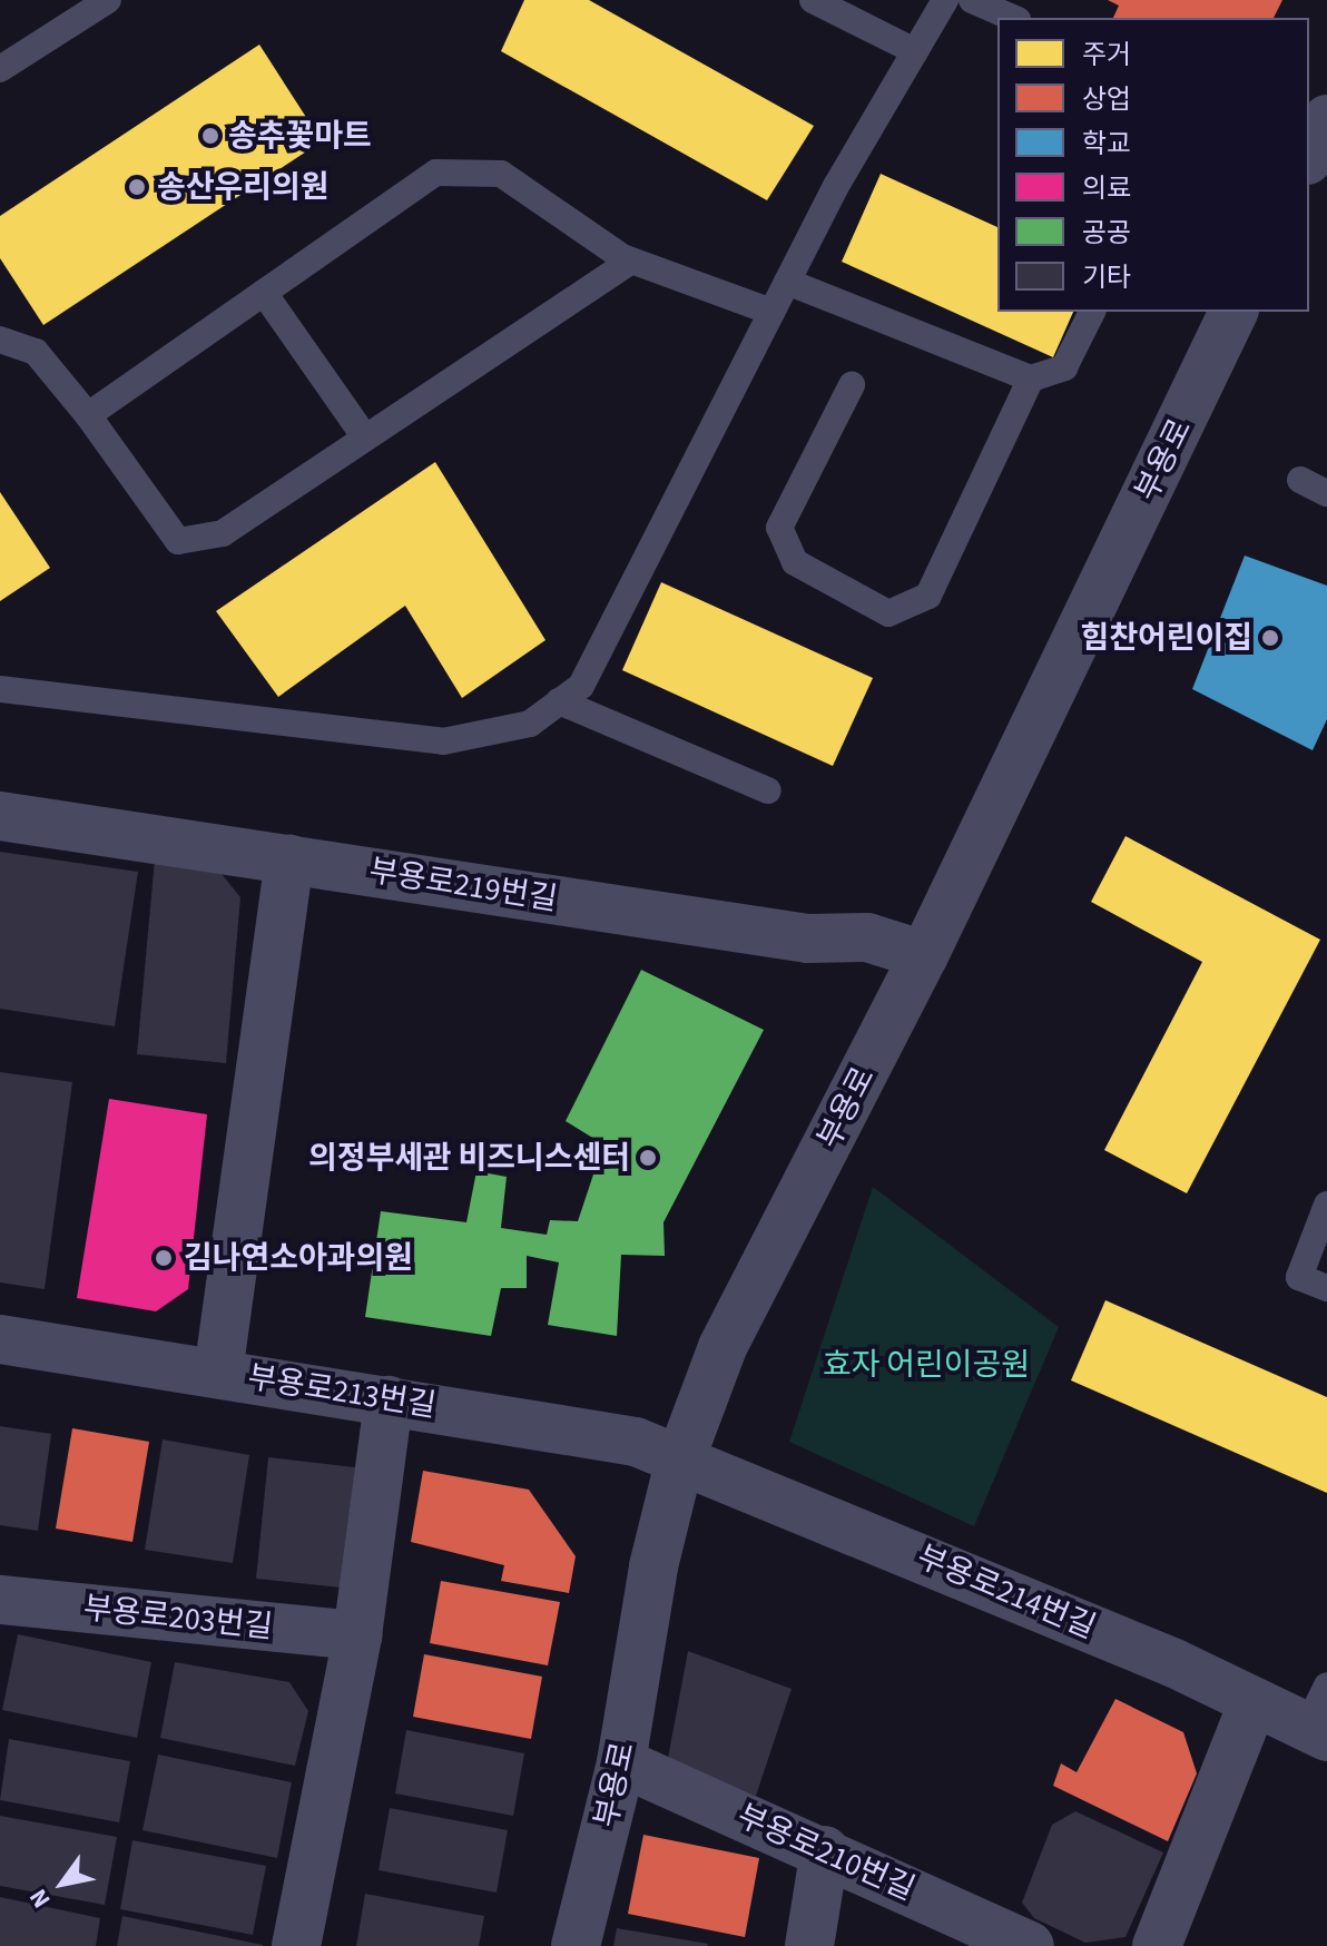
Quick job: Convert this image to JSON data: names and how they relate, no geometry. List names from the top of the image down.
{
  "streets": {
    "street": [
      "부용로",
      "부용로219번길",
      "부용로213번길",
      "부용로214번길",
      "부용로203번길",
      "부용로210번길"
    ]
  },
  "crossings": [
    ["부용로", "부용로219번길"],
    ["부용로", "부용로213번길"],
    ["부용로", "부용로214번길"],
    ["부용로", "부용로210번길"],
    ["부용로213번길", "부용로214번길"]
  ],
  "parks": ["효자 어린이공원"],
  "places": [
    "송추꽃마트",
    "송산우리의원",
    "힘찬어린이집",
    "의정부세관 비즈니스센터",
    "김나연소아과의원"
  ],
  "legend": [
    "주거",
    "상업",
    "학교",
    "의료",
    "공공",
    "기타"
  ],
  "north": "bottom left"
}
